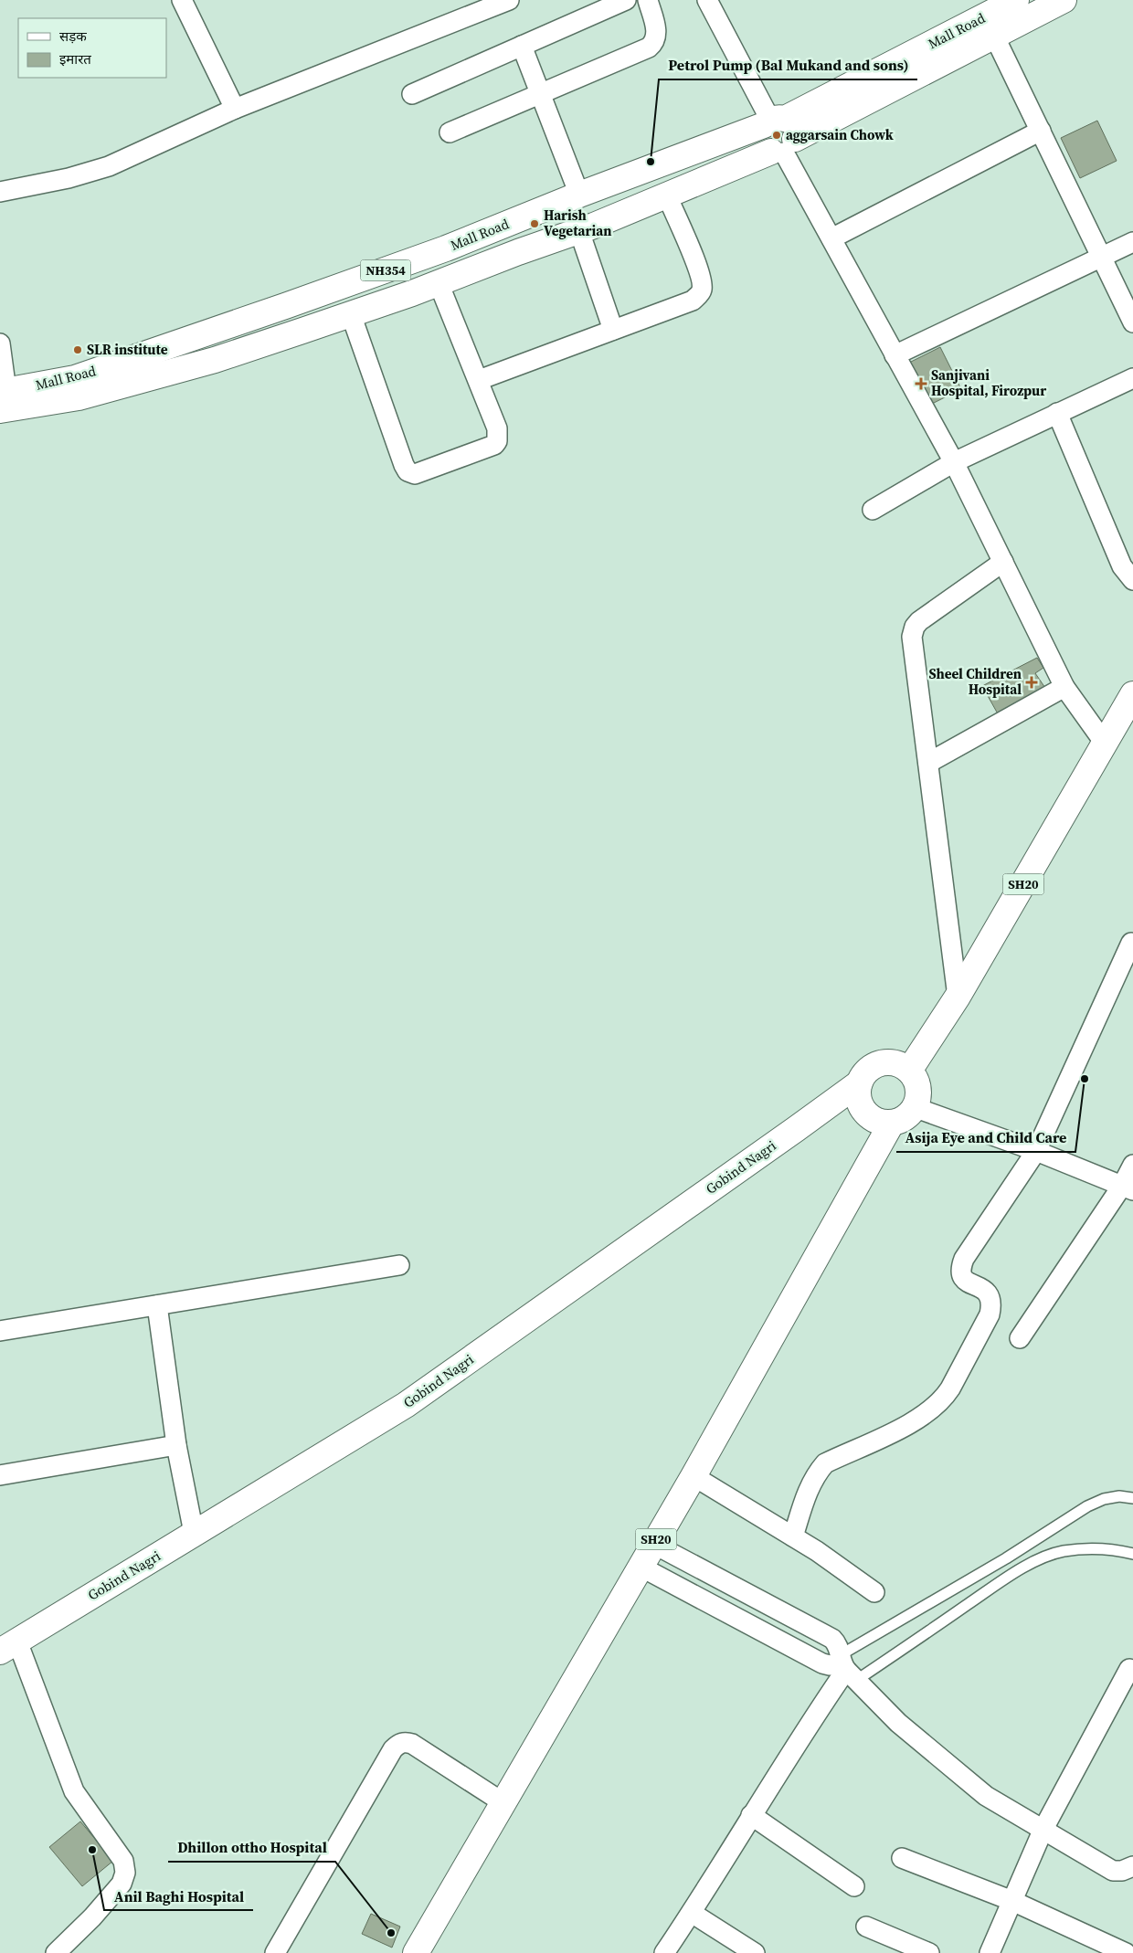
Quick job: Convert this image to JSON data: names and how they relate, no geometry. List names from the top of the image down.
{
  "streets": {
    "main road": [
      "Mall Road",
      "NH354",
      "SH20",
      "Gobind Nagri"
    ]
  },
  "crossings": [
    ["Mall Road", "NH354"],
    ["SH20", "Gobind Nagri"]
  ],
  "places": {
    "other": [
      "aggarsain Chowk",
      "Petrol Pump (Bal Mukand and sons)",
      "Harish Vegetarian",
      "SLR institute",
      "Asija Eye and Child Care",
      "Anil Baghi Hospital",
      "Dhillon ottho Hospital"
    ],
    "health": ["Sanjivani Hospital, Firozpur", "Sheel Children Hospital"]
  },
  "legend": ["सड़क", "इमारत"]
}
